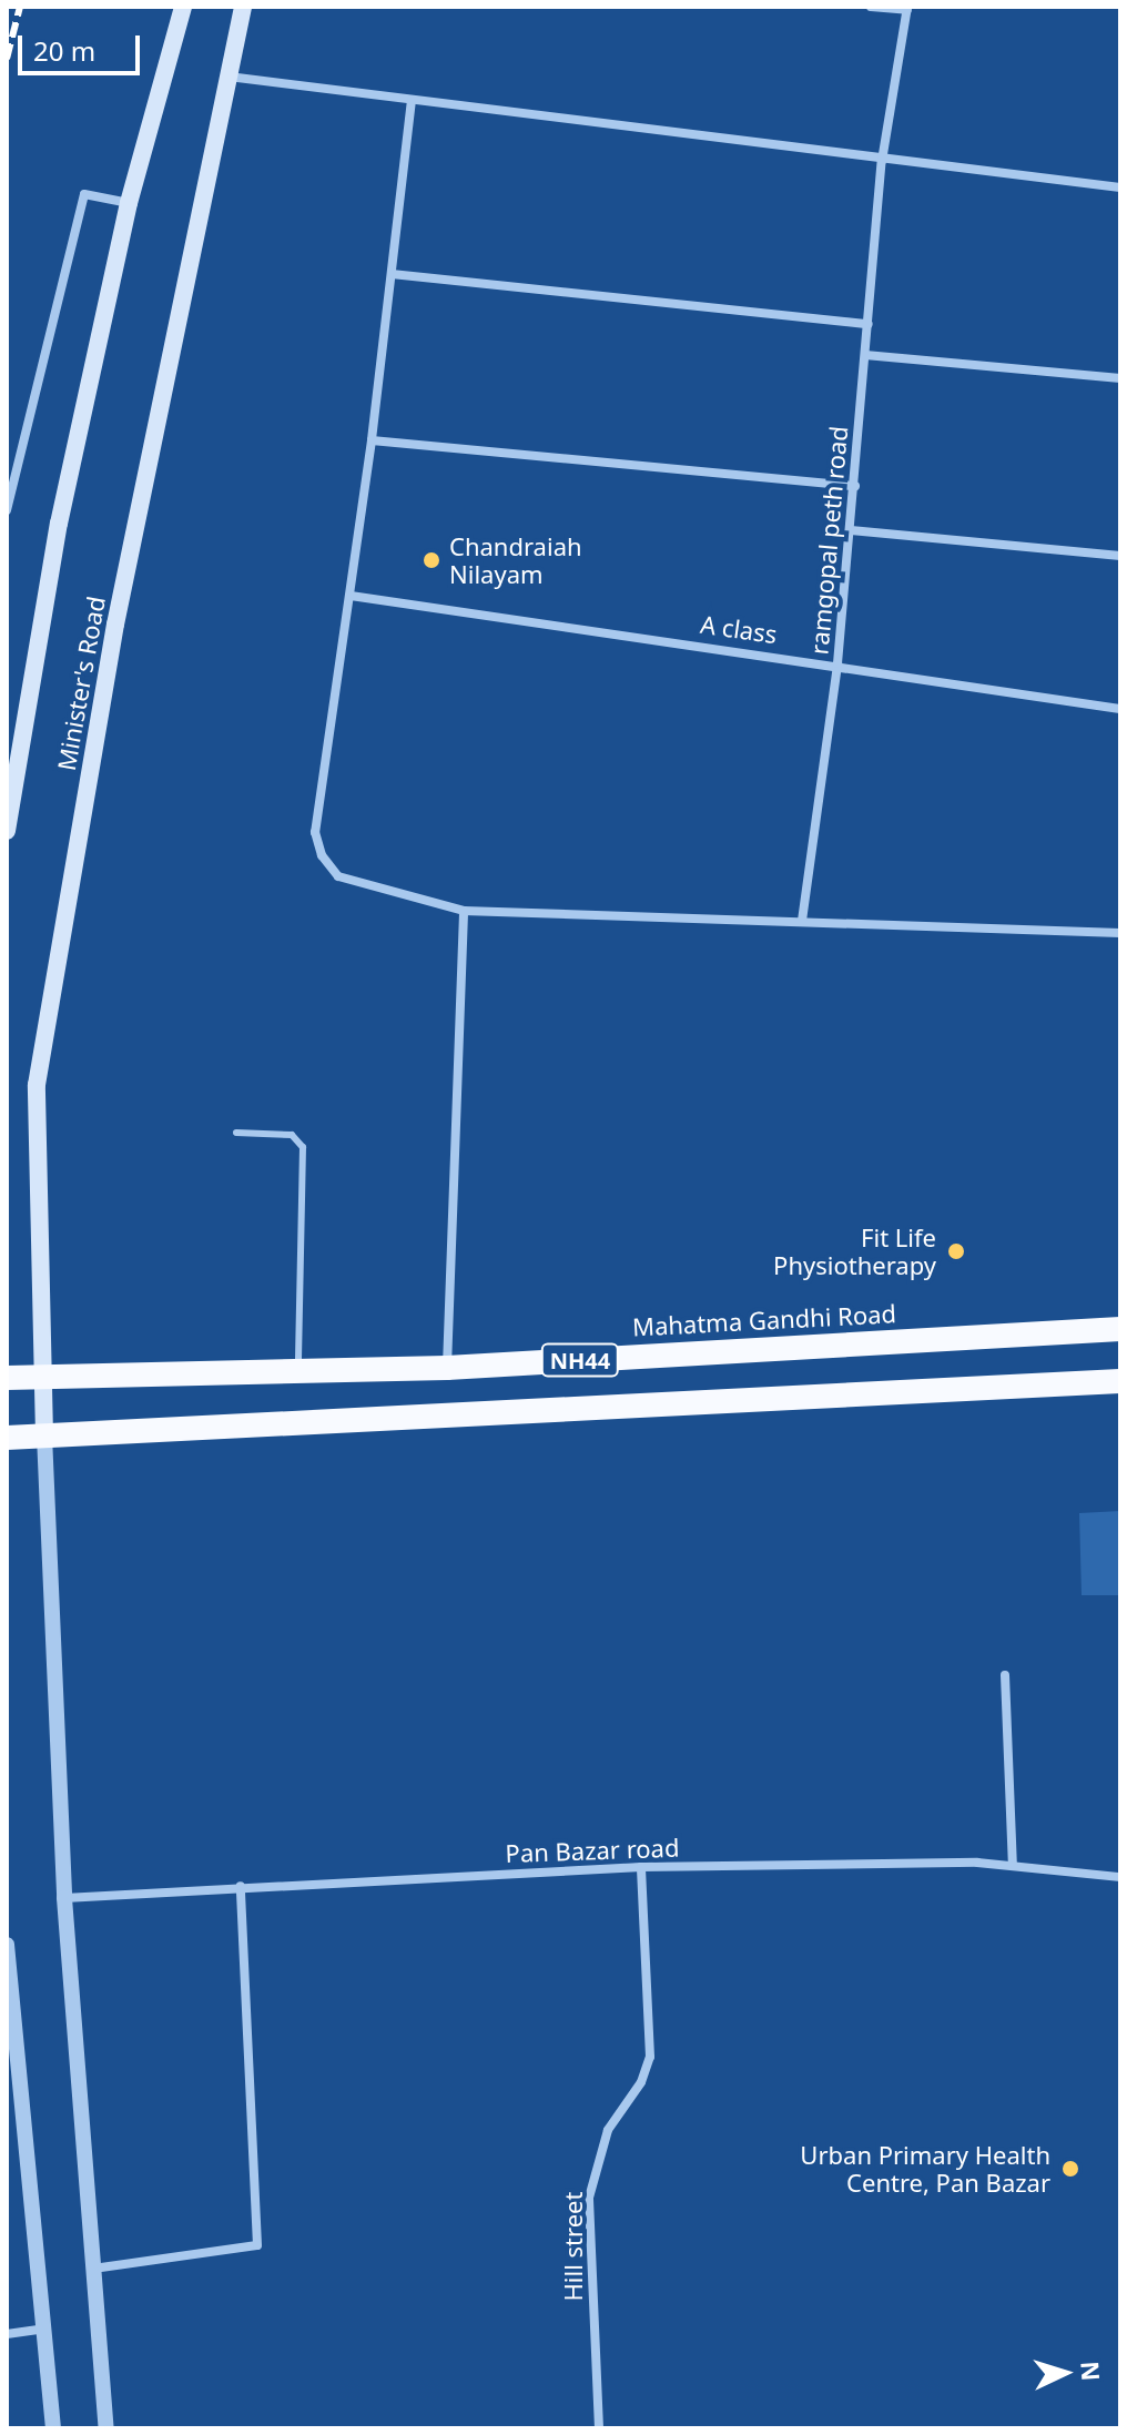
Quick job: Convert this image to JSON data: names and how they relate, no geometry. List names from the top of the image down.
{
  "streets": {
    "highway": ["Mahatma Gandhi Road", "NH44"],
    "main road": ["Minister's Road"],
    "street": [
      "ramgopal peth road",
      "A class",
      "Pan Bazar road",
      "Hill street"
    ]
  },
  "crossings": [
    ["ramgopal peth road", "A class"],
    ["Minister's Road", "Mahatma Gandhi Road"],
    ["Minister's Road", "NH44"],
    ["Mahatma Gandhi Road", "NH44"],
    ["Pan Bazar road", "Hill street"]
  ],
  "places": ["Chandraiah Nilayam", "Fit Life Physiotherapy", "Urban Primary Health Centre, Pan Bazar"],
  "scale_bar": "20 m",
  "north": "right"
}
